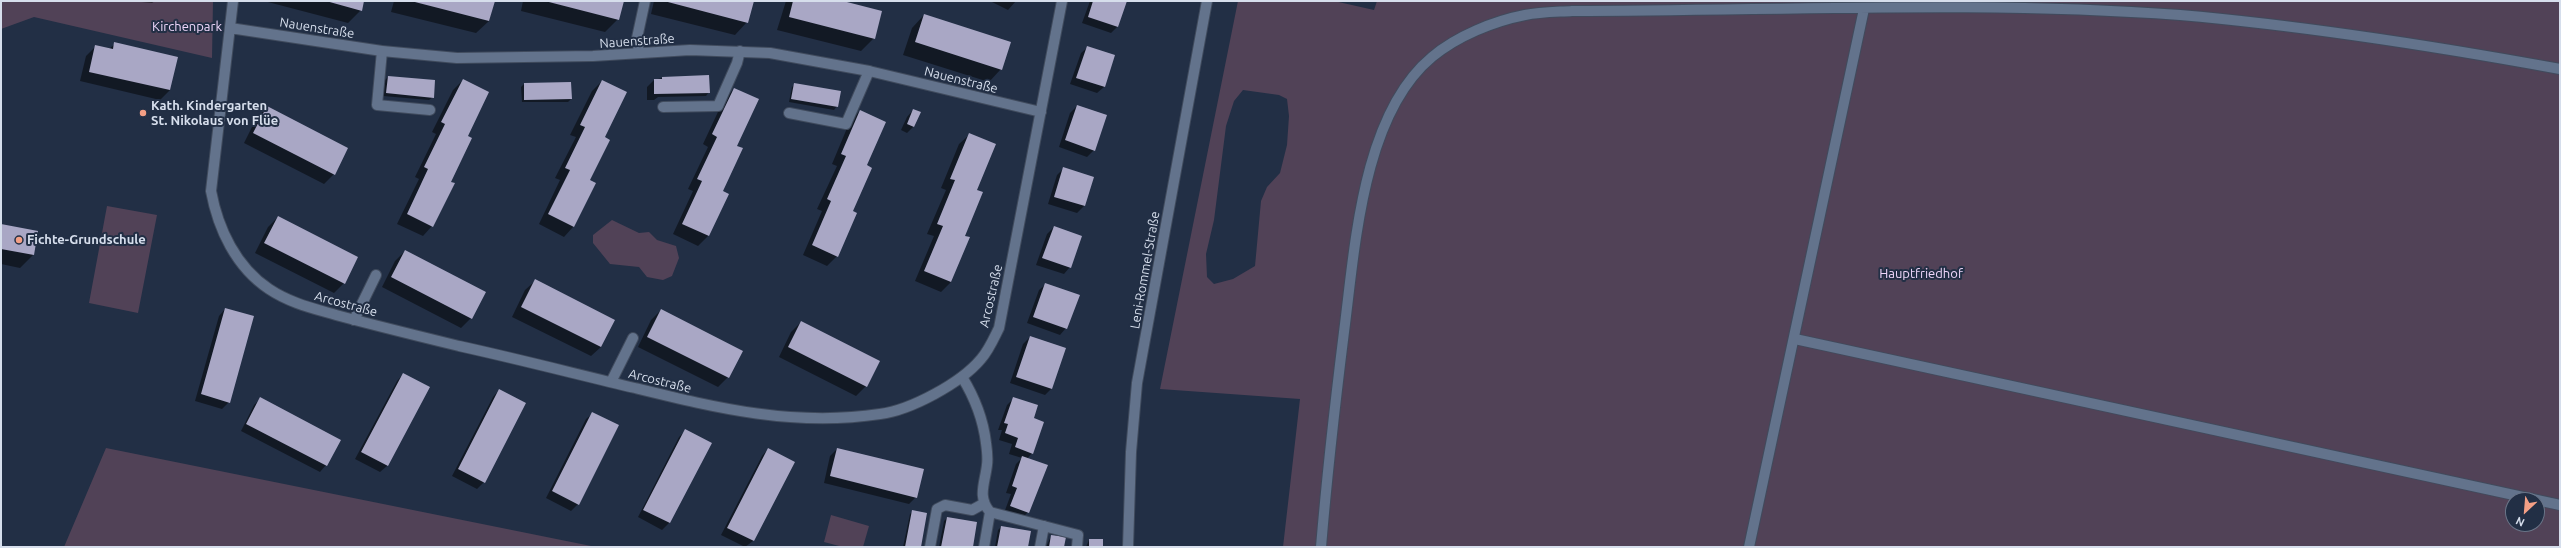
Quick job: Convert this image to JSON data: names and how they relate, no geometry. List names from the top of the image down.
{
  "streets": {
    "street": ["Nauenstraße", "Leni-Rommel-Straße", "Arcostraße"]
  },
  "crossings": [
    ["Nauenstraße", "Arcostraße"]
  ],
  "parks": ["Kirchenpark", "Hauptfriedhof"],
  "places": ["Kath. Kindergarten St. Nikolaus von Flüe", "Fichte-Grundschule"],
  "north": "bottom left"
}
